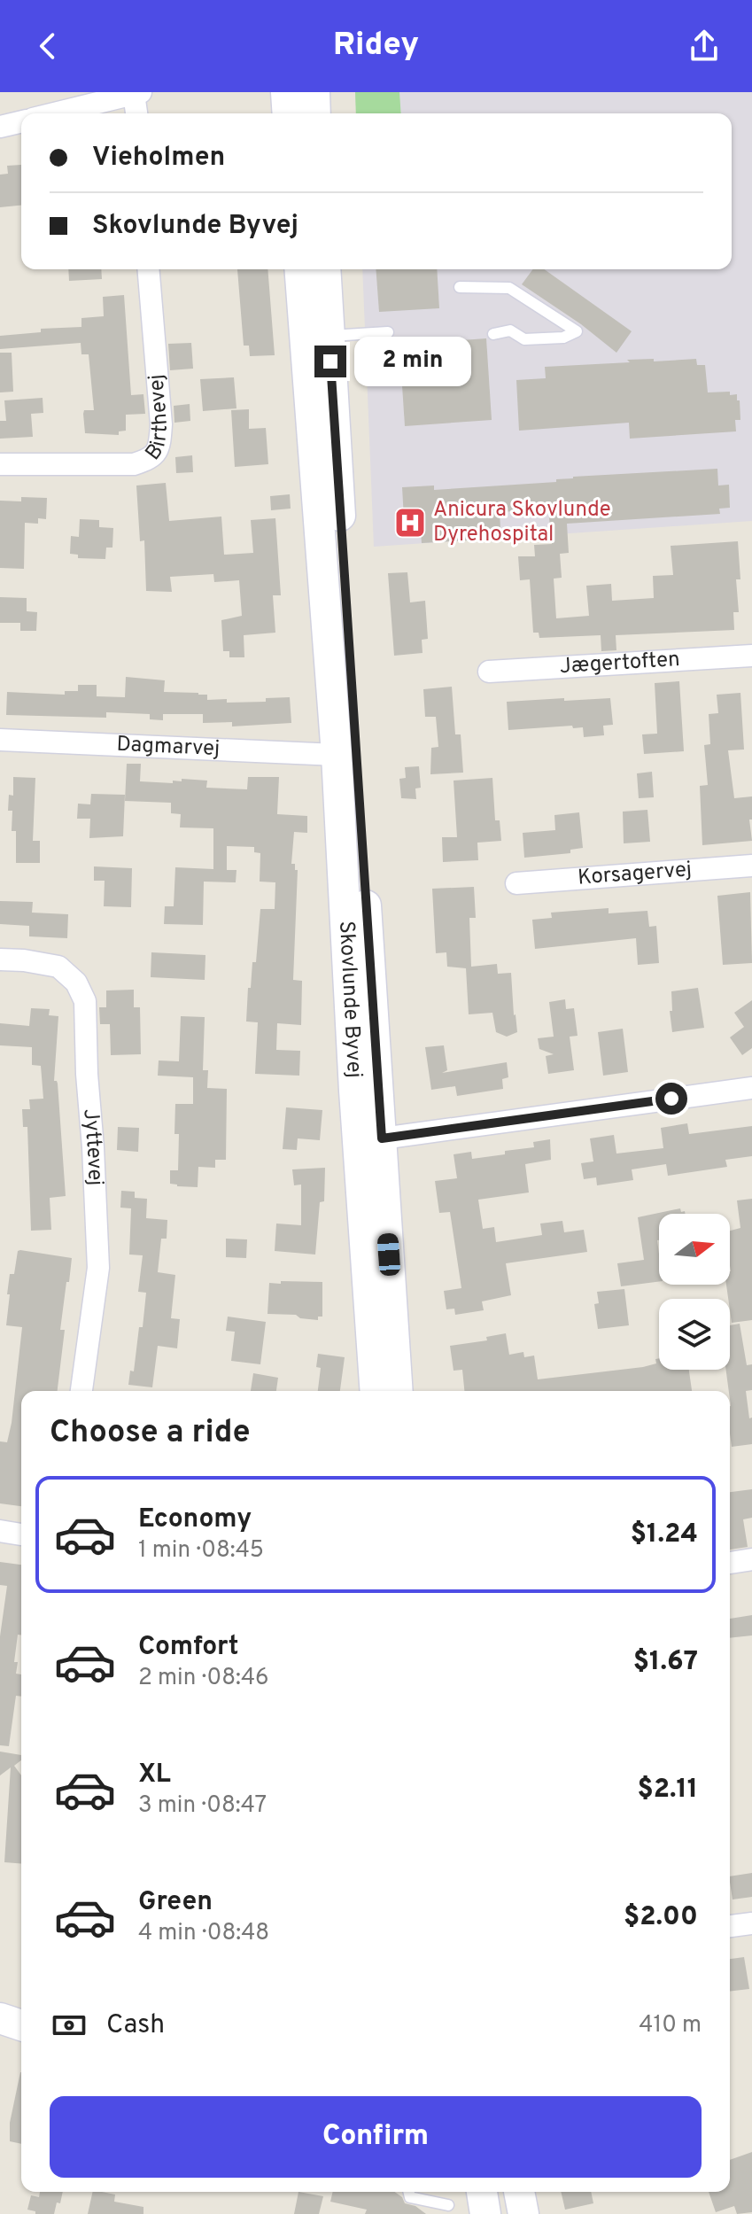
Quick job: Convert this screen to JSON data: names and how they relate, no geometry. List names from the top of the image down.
{
  "streets": {
    "main road": ["Skovlunde Byvej"],
    "street": [
      "Birthevej",
      "Jægertoften",
      "Dagmarvej",
      "Korsagervej",
      "Jyttevej"
    ]
  },
  "crossings": [
    ["Dagmarvej", "Skovlunde Byvej"]
  ],
  "places": {
    "hospital": ["Anicura Skovlunde Dyrehospital"]
  },
  "north": "right",
  "page": {
    "header": "Ridey",
    "banner": ["Vieholmen", "Skovlunde Byvej"],
    "bubble": "2 min",
    "heading": "Choose a ride",
    "list": [
      {
        "name": "Economy",
        "note": "1 min · 08:45",
        "value": "$1.24"
      },
      {
        "name": "Comfort",
        "note": "2 min · 08:46",
        "value": "$1.67"
      },
      {
        "name": "XL",
        "note": "3 min · 08:47",
        "value": "$2.11"
      },
      {
        "name": "Green",
        "note": "4 min · 08:48",
        "value": "$2.00"
      }
    ],
    "pay": ["Cash", "410 m"],
    "buttons": "Confirm"
  }
}
